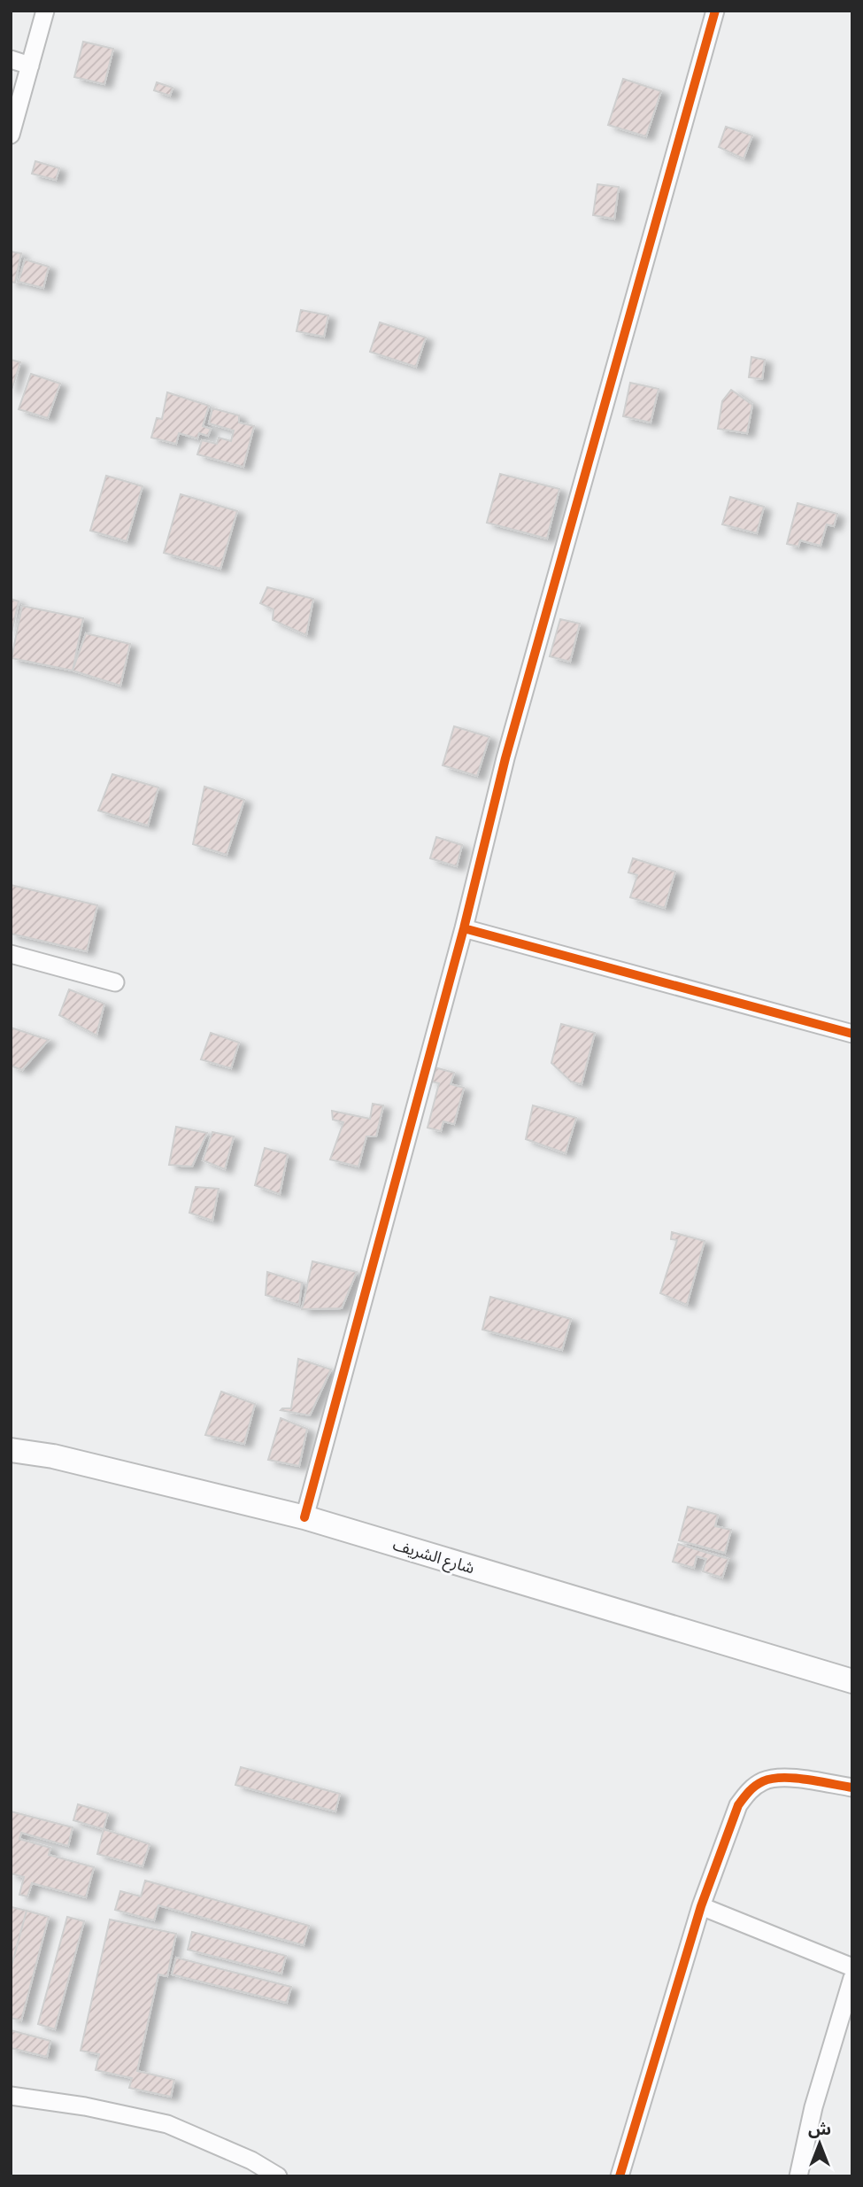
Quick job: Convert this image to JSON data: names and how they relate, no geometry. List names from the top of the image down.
{
  "streets": {
    "main road": ["شارع الشريف"]
  },
  "north": "top"
}
